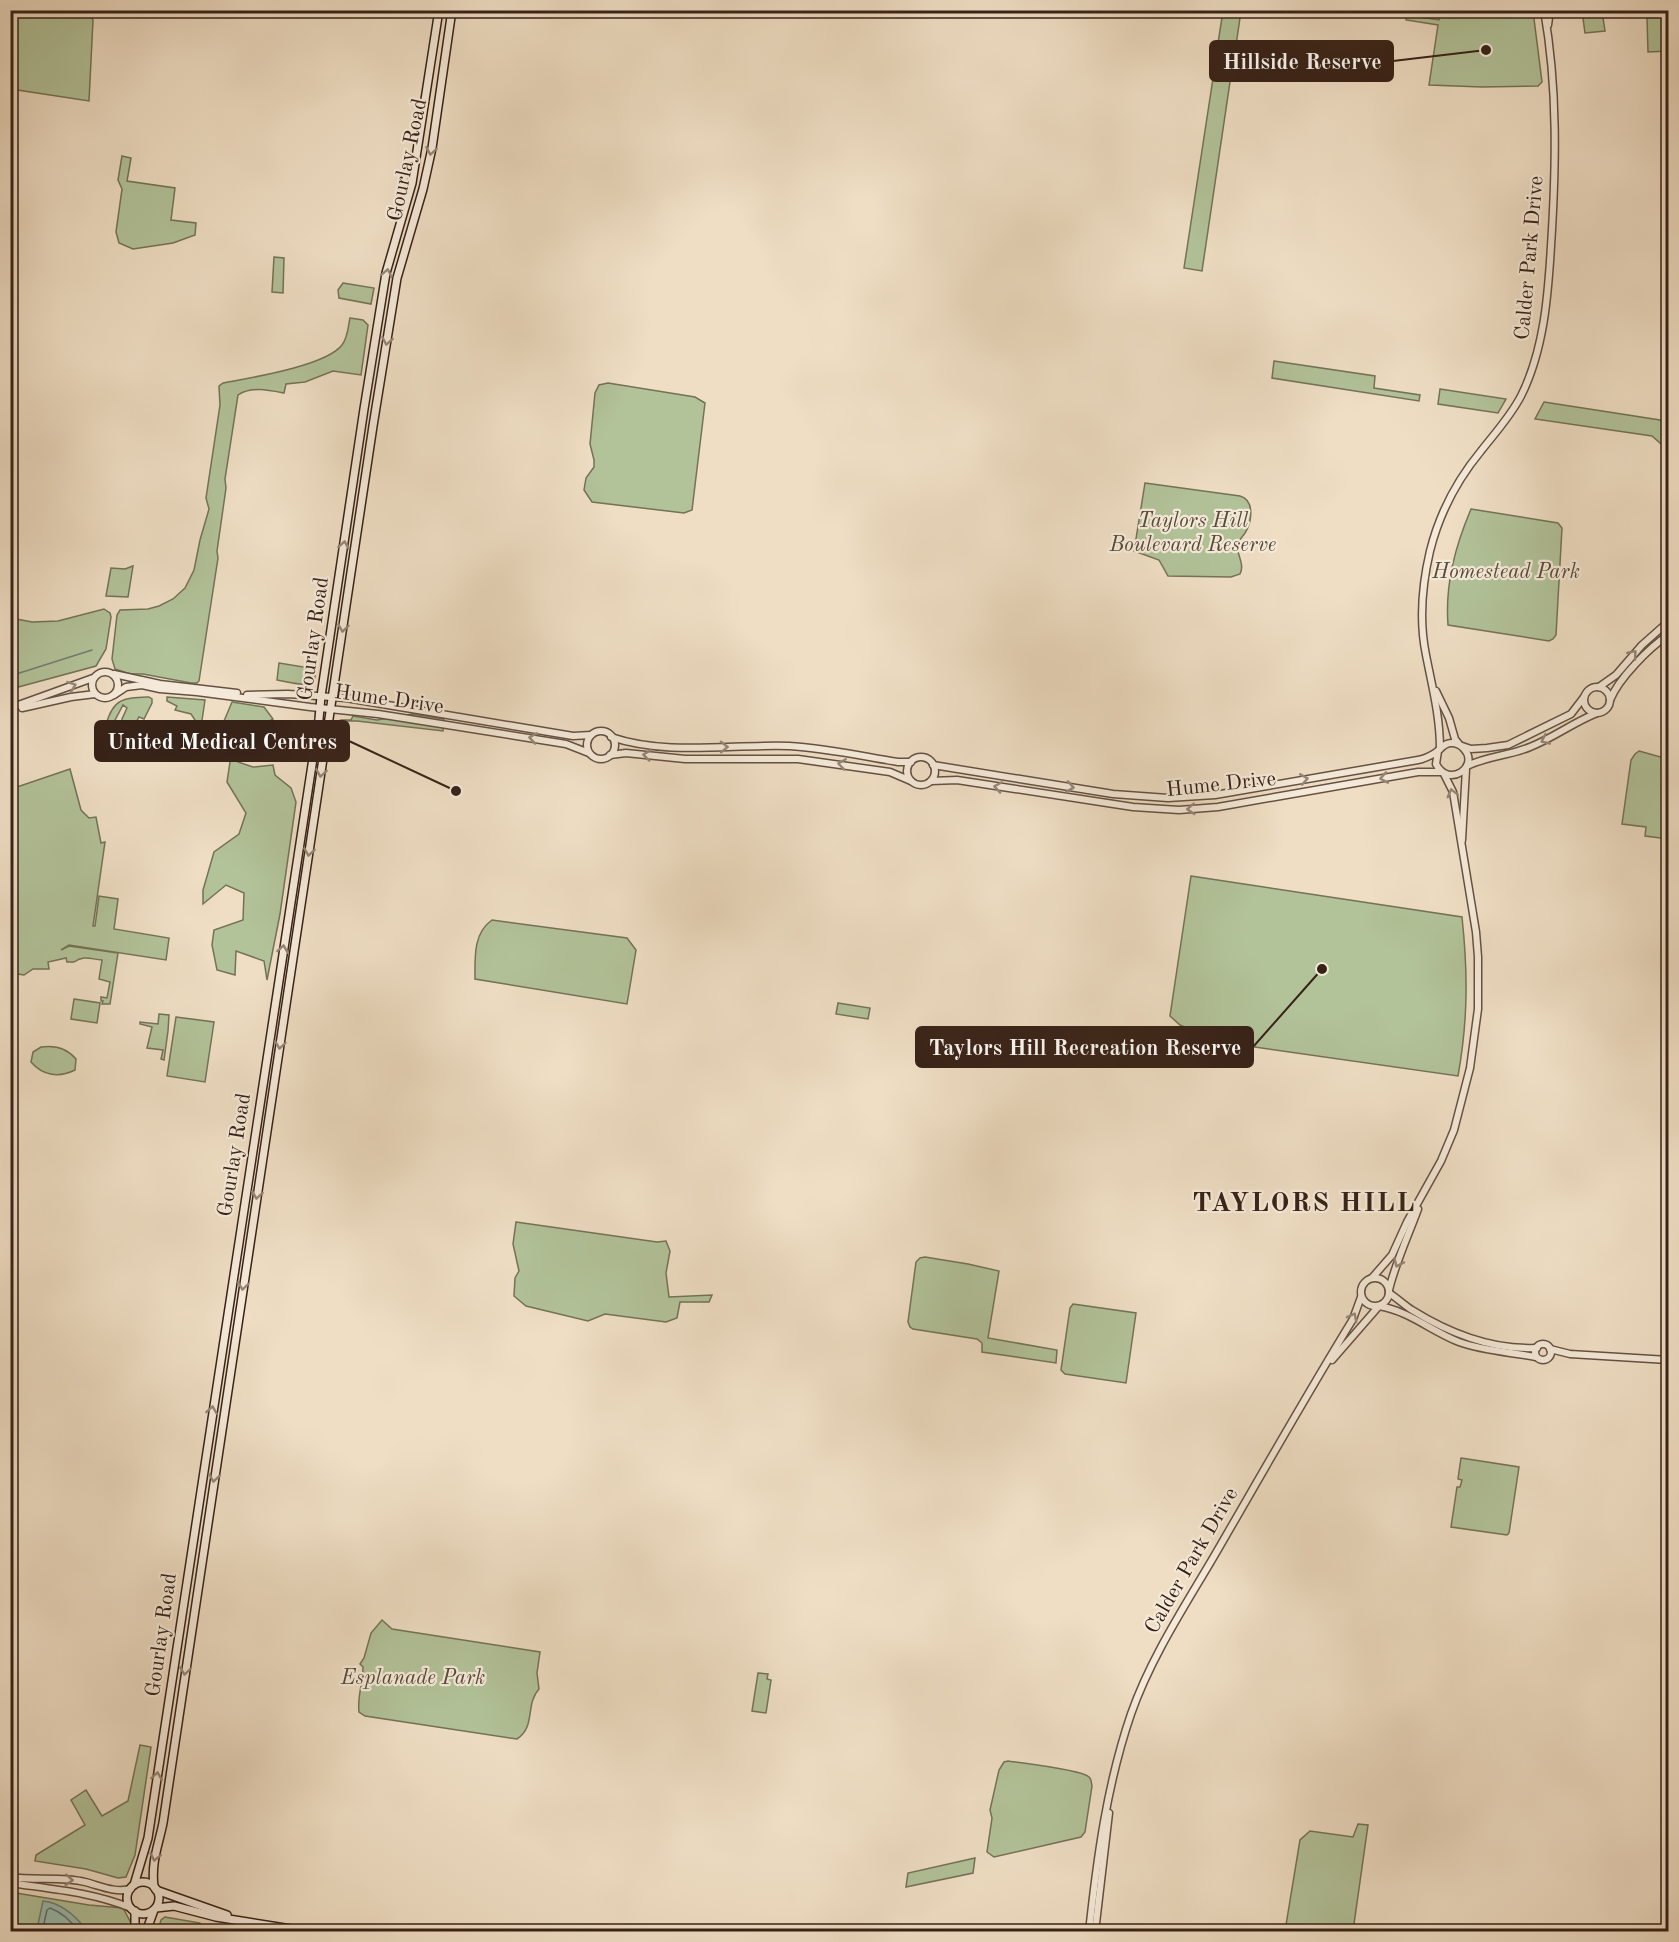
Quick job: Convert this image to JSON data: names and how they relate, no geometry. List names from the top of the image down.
{
  "streets": {
    "main road": ["Gourlay Road"],
    "street": ["Calder Park Drive", "Hume Drive"]
  },
  "crossings": [
    ["Gourlay Road", "Hume Drive"],
    ["Calder Park Drive", "Hume Drive"]
  ],
  "districts": ["TAYLORS HILL"],
  "parks": ["Taylors Hill Boulevard Reserve", "Homestead Park", "Esplanade Park"],
  "places": ["Hillside Reserve", "United Medical Centres", "Taylors Hill Recreation Reserve"]
}
